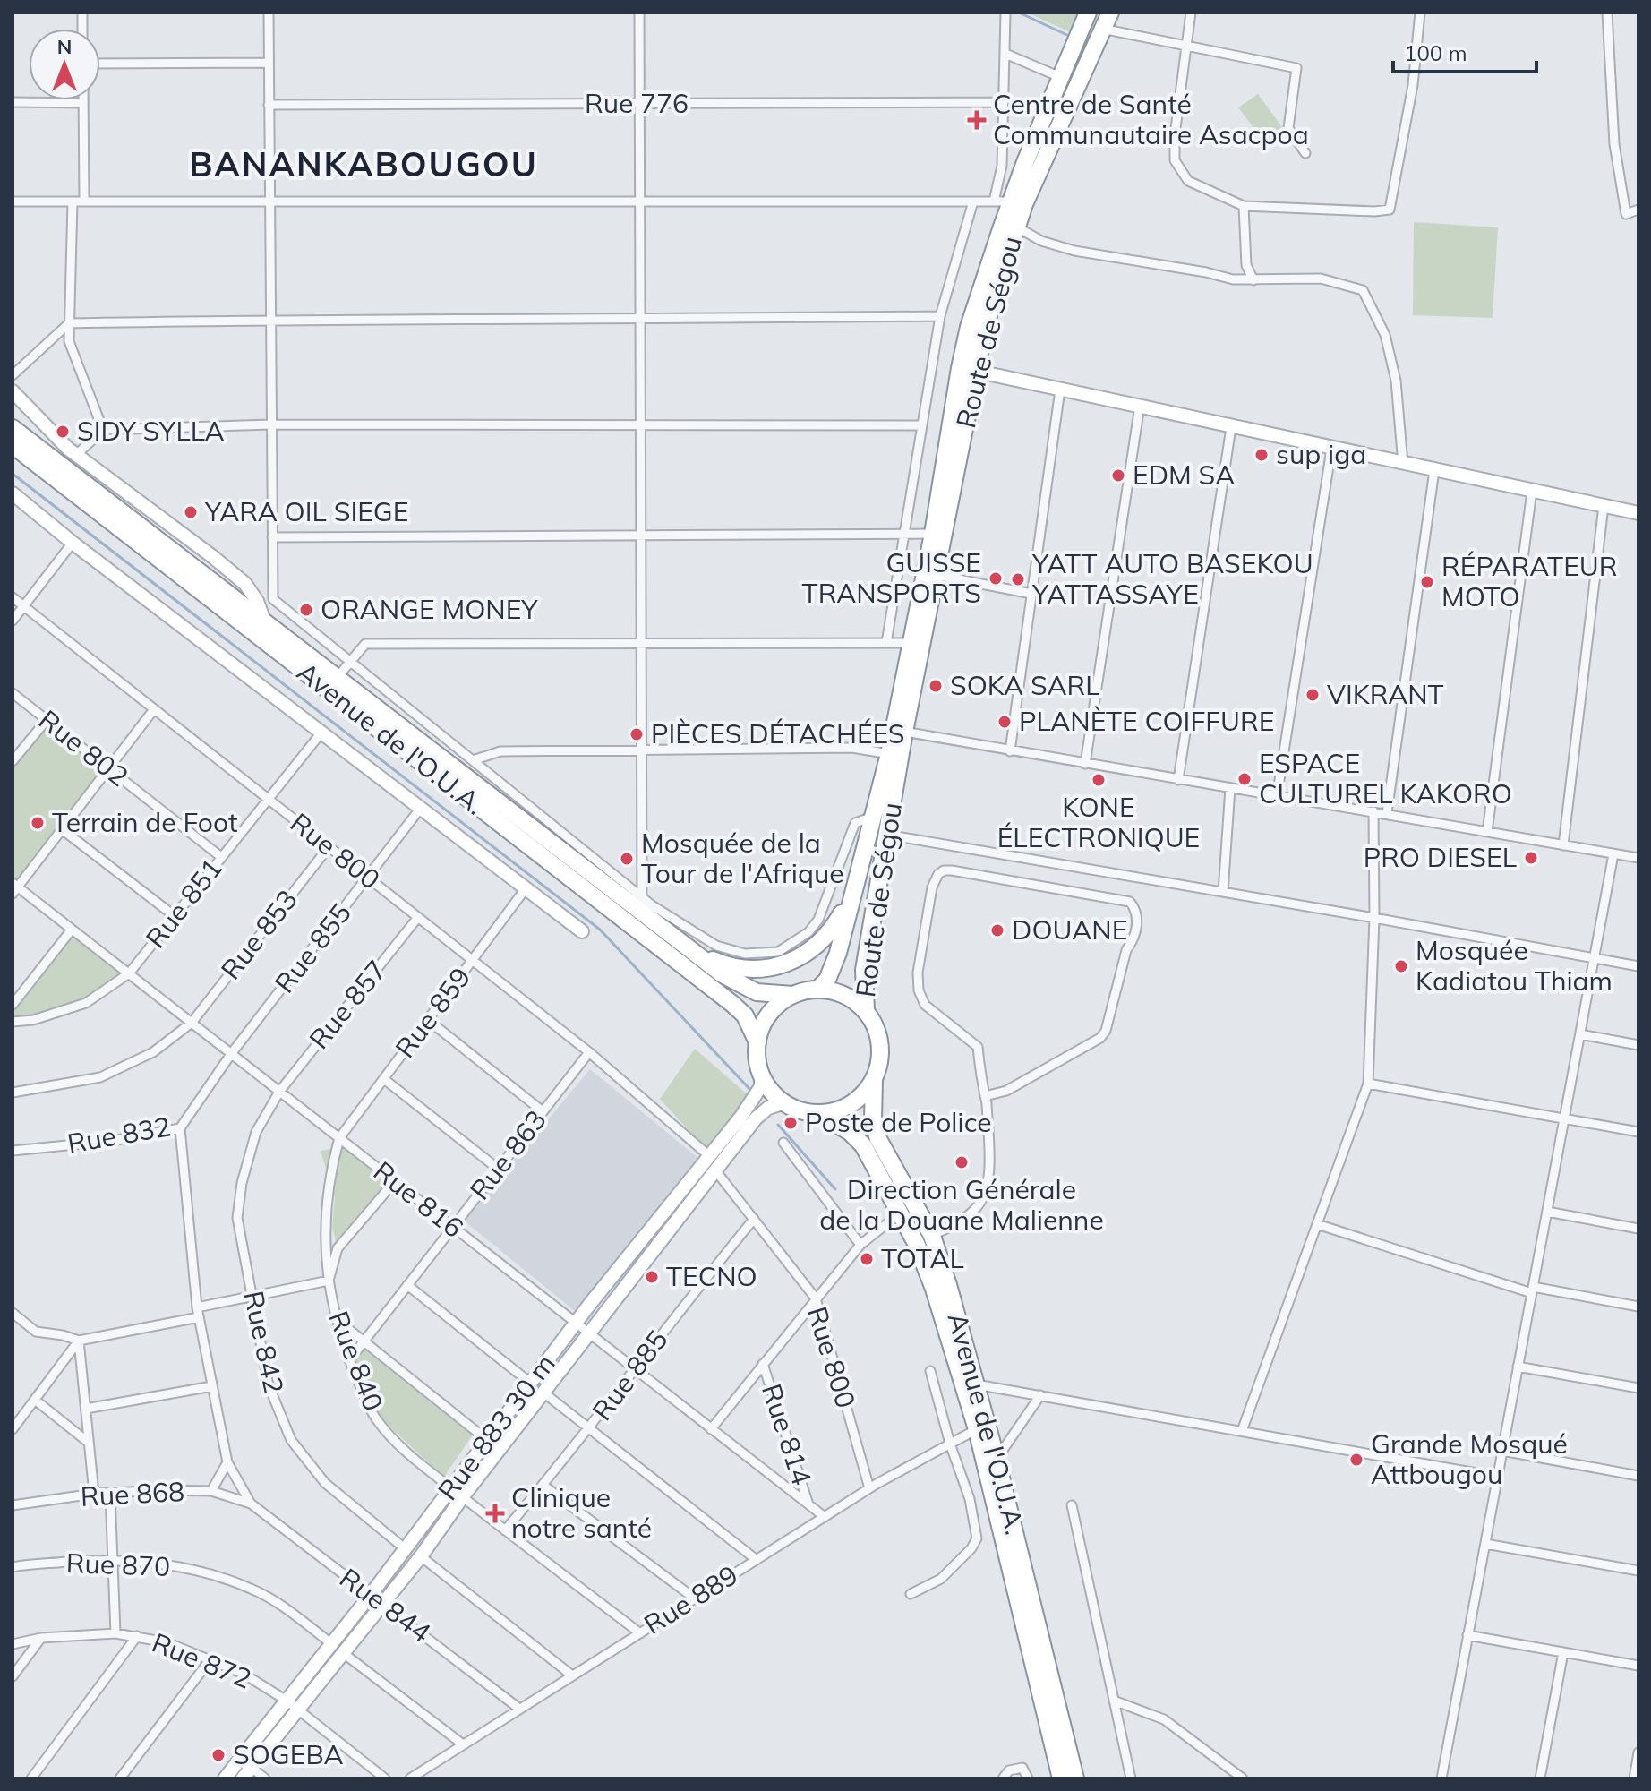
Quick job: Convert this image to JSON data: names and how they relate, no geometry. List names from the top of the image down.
{
  "streets": {
    "highway": ["Route de Ségou", "Avenue de l'O.U.A."],
    "main road": ["Rue 883 30 m"],
    "street": [
      "Rue 776",
      "Rue 802",
      "Rue 800",
      "Rue 851",
      "Rue 853",
      "Rue 855",
      "Rue 857",
      "Rue 859",
      "Rue 832",
      "Rue 863",
      "Rue 816",
      "Rue 842",
      "Rue 840",
      "Rue 885",
      "Rue 814",
      "Rue 868",
      "Rue 870",
      "Rue 889",
      "Rue 844",
      "Rue 872"
    ]
  },
  "crossings": [
    ["Route de Ségou", "Avenue de l'O.U.A."],
    ["Route de Ségou", "Rue 883 30 m"],
    ["Avenue de l'O.U.A.", "Rue 851"],
    ["Avenue de l'O.U.A.", "Rue 855"],
    ["Avenue de l'O.U.A.", "Rue 859"],
    ["Avenue de l'O.U.A.", "Rue 883 30 m"],
    ["Avenue de l'O.U.A.", "Rue 889"],
    ["Rue 802", "Rue 851"],
    ["Rue 800", "Rue 851"],
    ["Rue 800", "Rue 853"],
    ["Rue 800", "Rue 855"],
    ["Rue 800", "Rue 857"],
    ["Rue 800", "Rue 859"],
    ["Rue 800", "Rue 863"],
    ["Rue 800", "Rue 885"],
    ["Rue 800", "Rue 883 30 m"],
    ["Rue 800", "Rue 889"],
    ["Rue 851", "Rue 816"],
    ["Rue 853", "Rue 816"],
    ["Rue 855", "Rue 832"],
    ["Rue 855", "Rue 816"],
    ["Rue 857", "Rue 816"],
    ["Rue 857", "Rue 842"],
    ["Rue 859", "Rue 816"],
    ["Rue 859", "Rue 840"],
    ["Rue 832", "Rue 816"],
    ["Rue 863", "Rue 816"],
    ["Rue 863", "Rue 840"],
    ["Rue 816", "Rue 842"],
    ["Rue 816", "Rue 840"],
    ["Rue 816", "Rue 885"],
    ["Rue 816", "Rue 883 30 m"],
    ["Rue 816", "Rue 814"],
    ["Rue 816", "Rue 889"],
    ["Rue 842", "Rue 883 30 m"],
    ["Rue 840", "Rue 885"],
    ["Rue 840", "Rue 883 30 m"],
    ["Rue 840", "Rue 889"],
    ["Rue 883 30 m", "Rue 870"],
    ["Rue 883 30 m", "Rue 844"],
    ["Rue 883 30 m", "Rue 872"],
    ["Rue 868", "Rue 844"],
    ["Rue 870", "Rue 889"],
    ["Rue 889", "Rue 844"]
  ],
  "districts": ["BANANKABOUGOU"],
  "places": {
    "health": ["Centre de Santé Communautaire Asacpoa", "Clinique notre santé"],
    "other": [
      "SIDY SYLLA",
      "sup iga",
      "EDM SA",
      "YARA OIL SIEGE",
      "GUISSE TRANSPORTS",
      "YATT AUTO BASEKOU YATTASSAYE",
      "RÉPARATEUR MOTO",
      "ORANGE MONEY",
      "SOKA SARL",
      "VIKRANT",
      "PLANÈTE COIFFURE",
      "PIÈCES DÉTACHÉES",
      "ESPACE CULTUREL KAKORO",
      "KONE ÉLECTRONIQUE",
      "Terrain de Foot",
      "PRO DIESEL",
      "Mosquée de la Tour de l'Afrique",
      "DOUANE",
      "Mosquée Kadiatou Thiam",
      "Poste de Police",
      "Direction Générale de la Douane Malienne",
      "TOTAL",
      "TECNO",
      "Grande Mosqué Attbougou",
      "SOGEBA"
    ]
  },
  "scale_bar": "100 m",
  "north": "top"
}
